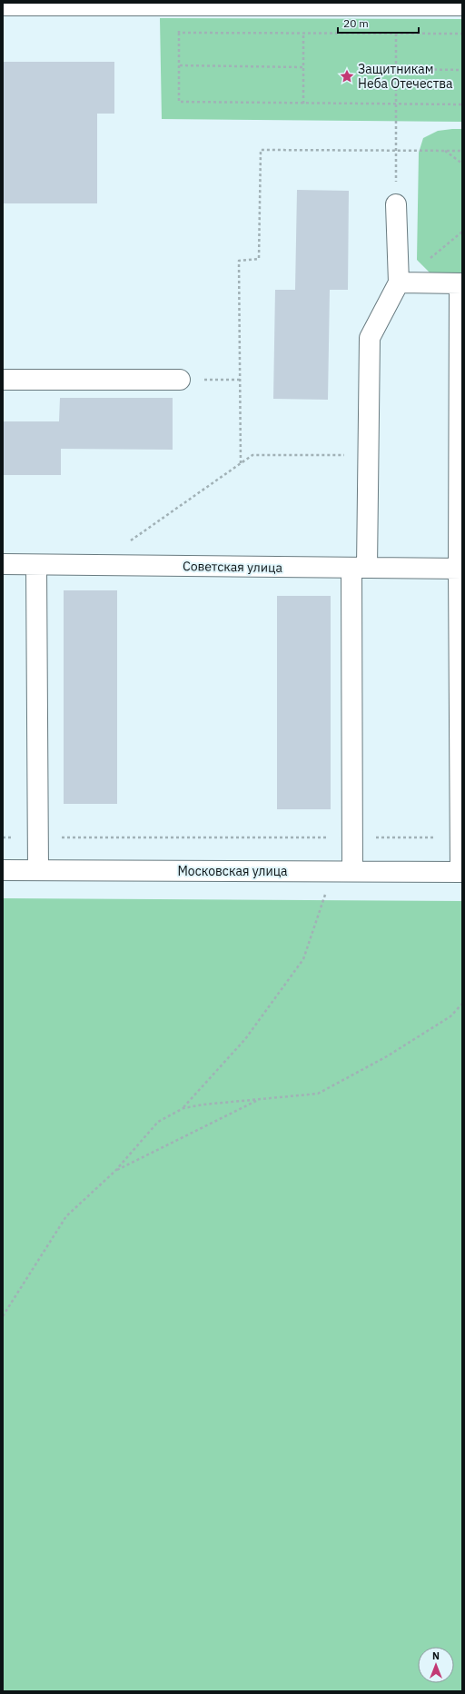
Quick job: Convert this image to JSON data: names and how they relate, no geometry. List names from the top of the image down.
{
  "streets": {
    "street": ["Советская улица", "Московская улица"]
  },
  "places": {
    "place": ["Защитникам Неба Отечества"]
  },
  "scale_bar": "20 m",
  "north": "top"
}
